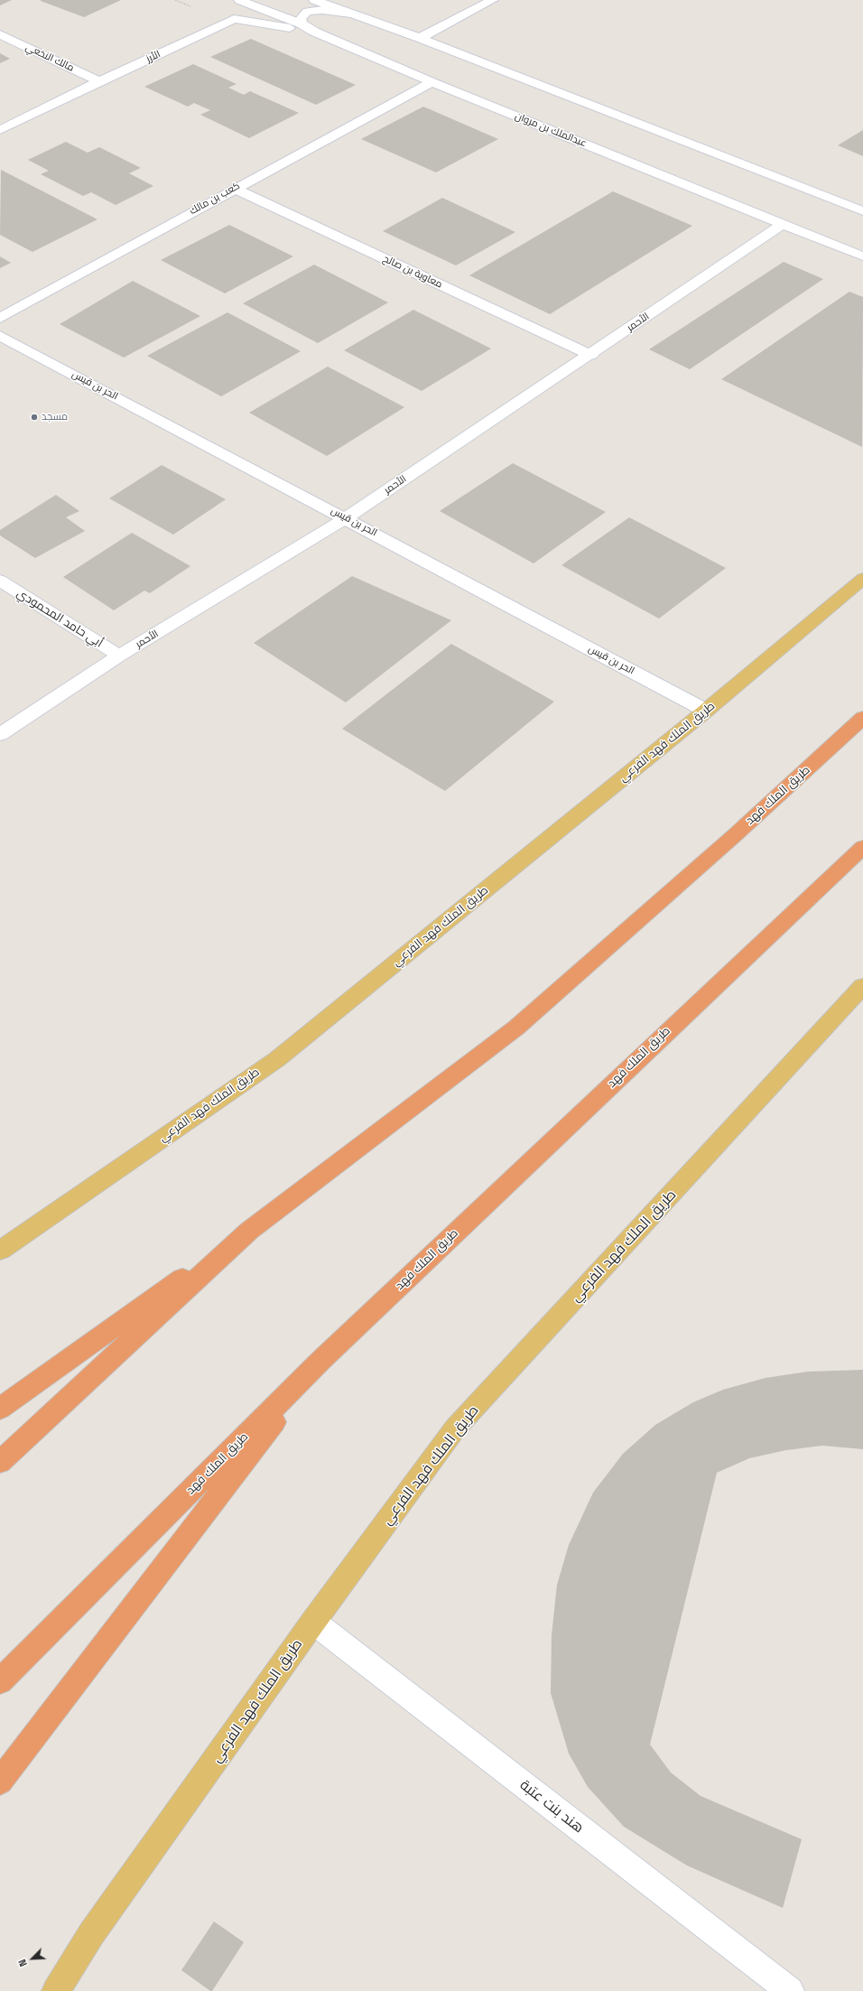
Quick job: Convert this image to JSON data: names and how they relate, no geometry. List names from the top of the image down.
{
  "streets": {
    "highway": ["طريق الملك فهد"],
    "main road": ["طريق الملك فهد الفرعي"],
    "street": [
      "الأرز",
      "مالك النخعي",
      "عبدالملك بن مروان",
      "كعب بن مالك",
      "معاوية بن صالح",
      "الأحمر",
      "الحر بن قيس",
      "أبي حامد المحمودي",
      "هند بنت عتبة"
    ]
  },
  "crossings": [
    ["الأرز", "مالك النخعي"],
    ["الأرز", "عبدالملك بن مروان"],
    ["عبدالملك بن مروان", "كعب بن مالك"],
    ["عبدالملك بن مروان", "الأحمر"],
    ["كعب بن مالك", "معاوية بن صالح"],
    ["معاوية بن صالح", "الأحمر"],
    ["الأحمر", "الحر بن قيس"],
    ["الأحمر", "أبي حامد المحمودي"],
    ["الحر بن قيس", "طريق الملك فهد الفرعي"],
    ["طريق الملك فهد الفرعي", "هند بنت عتبة"]
  ],
  "places": ["مسجد"],
  "north": "bottom left"
}
